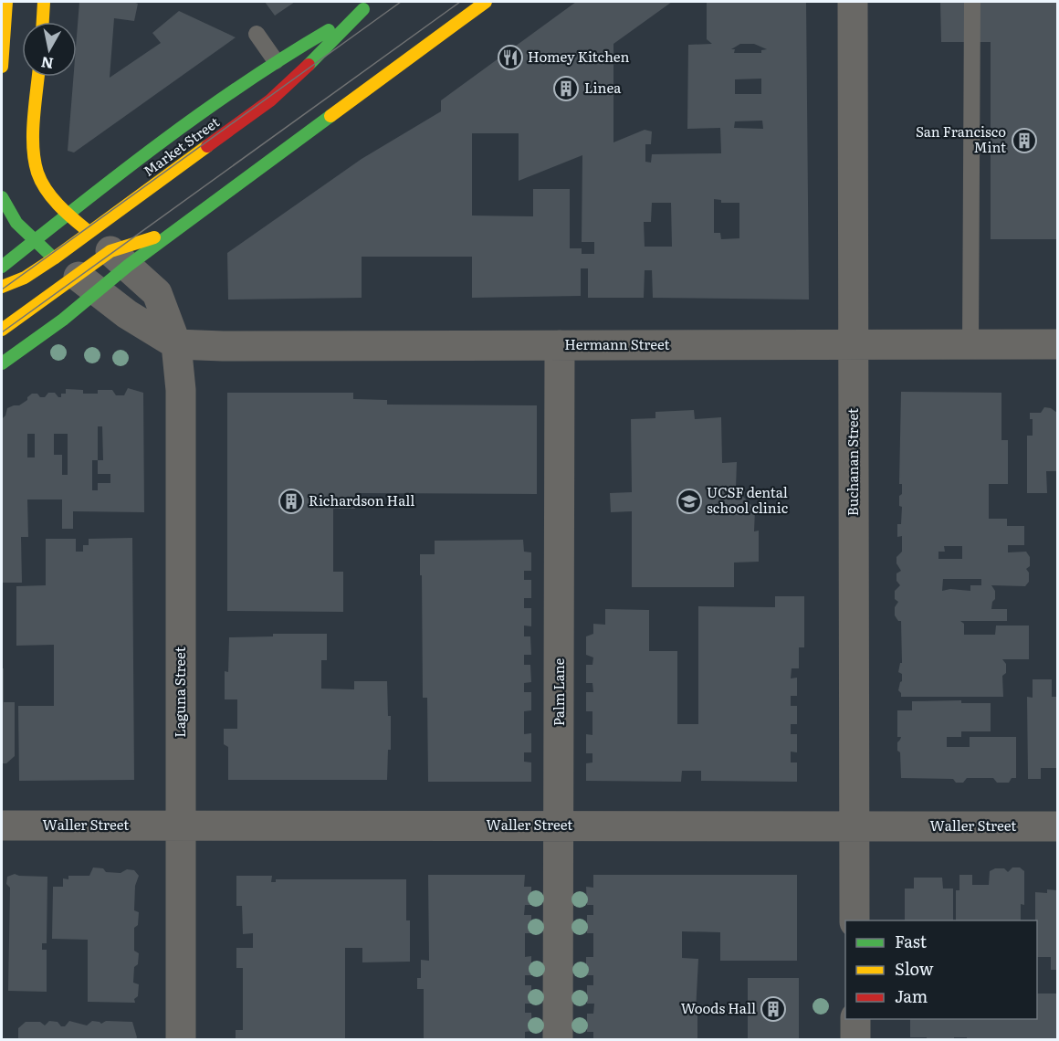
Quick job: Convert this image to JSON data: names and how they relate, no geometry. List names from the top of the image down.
{
  "streets": {
    "main road": ["Market Street"],
    "street": [
      "Hermann Street",
      "Buchanan Street",
      "Laguna Street",
      "Palm Lane",
      "Waller Street"
    ]
  },
  "crossings": [
    ["Market Street", "Laguna Street"],
    ["Hermann Street", "Buchanan Street"],
    ["Hermann Street", "Laguna Street"],
    ["Hermann Street", "Palm Lane"],
    ["Buchanan Street", "Waller Street"],
    ["Laguna Street", "Waller Street"],
    ["Palm Lane", "Waller Street"]
  ],
  "places": {
    "restaurant": ["Homey Kitchen"],
    "building": [
      "Linea",
      "San Francisco Mint",
      "Richardson Hall",
      "Woods Hall"
    ],
    "school or university": ["UCSF dental school clinic"]
  },
  "legend": ["Fast", "Slow", "Jam"],
  "north": "bottom"
}
